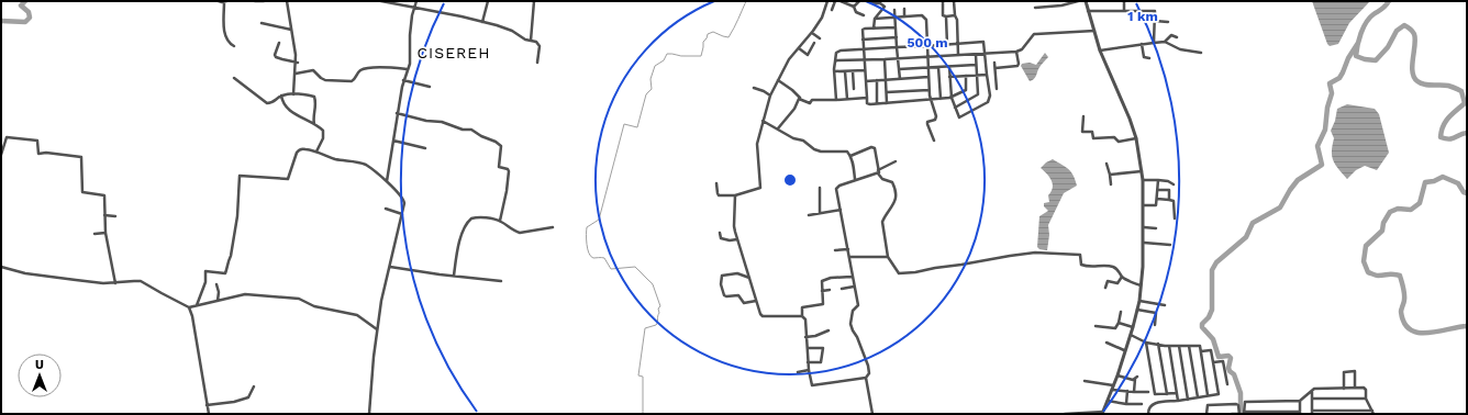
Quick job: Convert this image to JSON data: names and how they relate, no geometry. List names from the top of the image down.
{
  "districts": ["CISEREH"],
  "north": "top",
  "rings": ["1 km", "500 m"]
}
